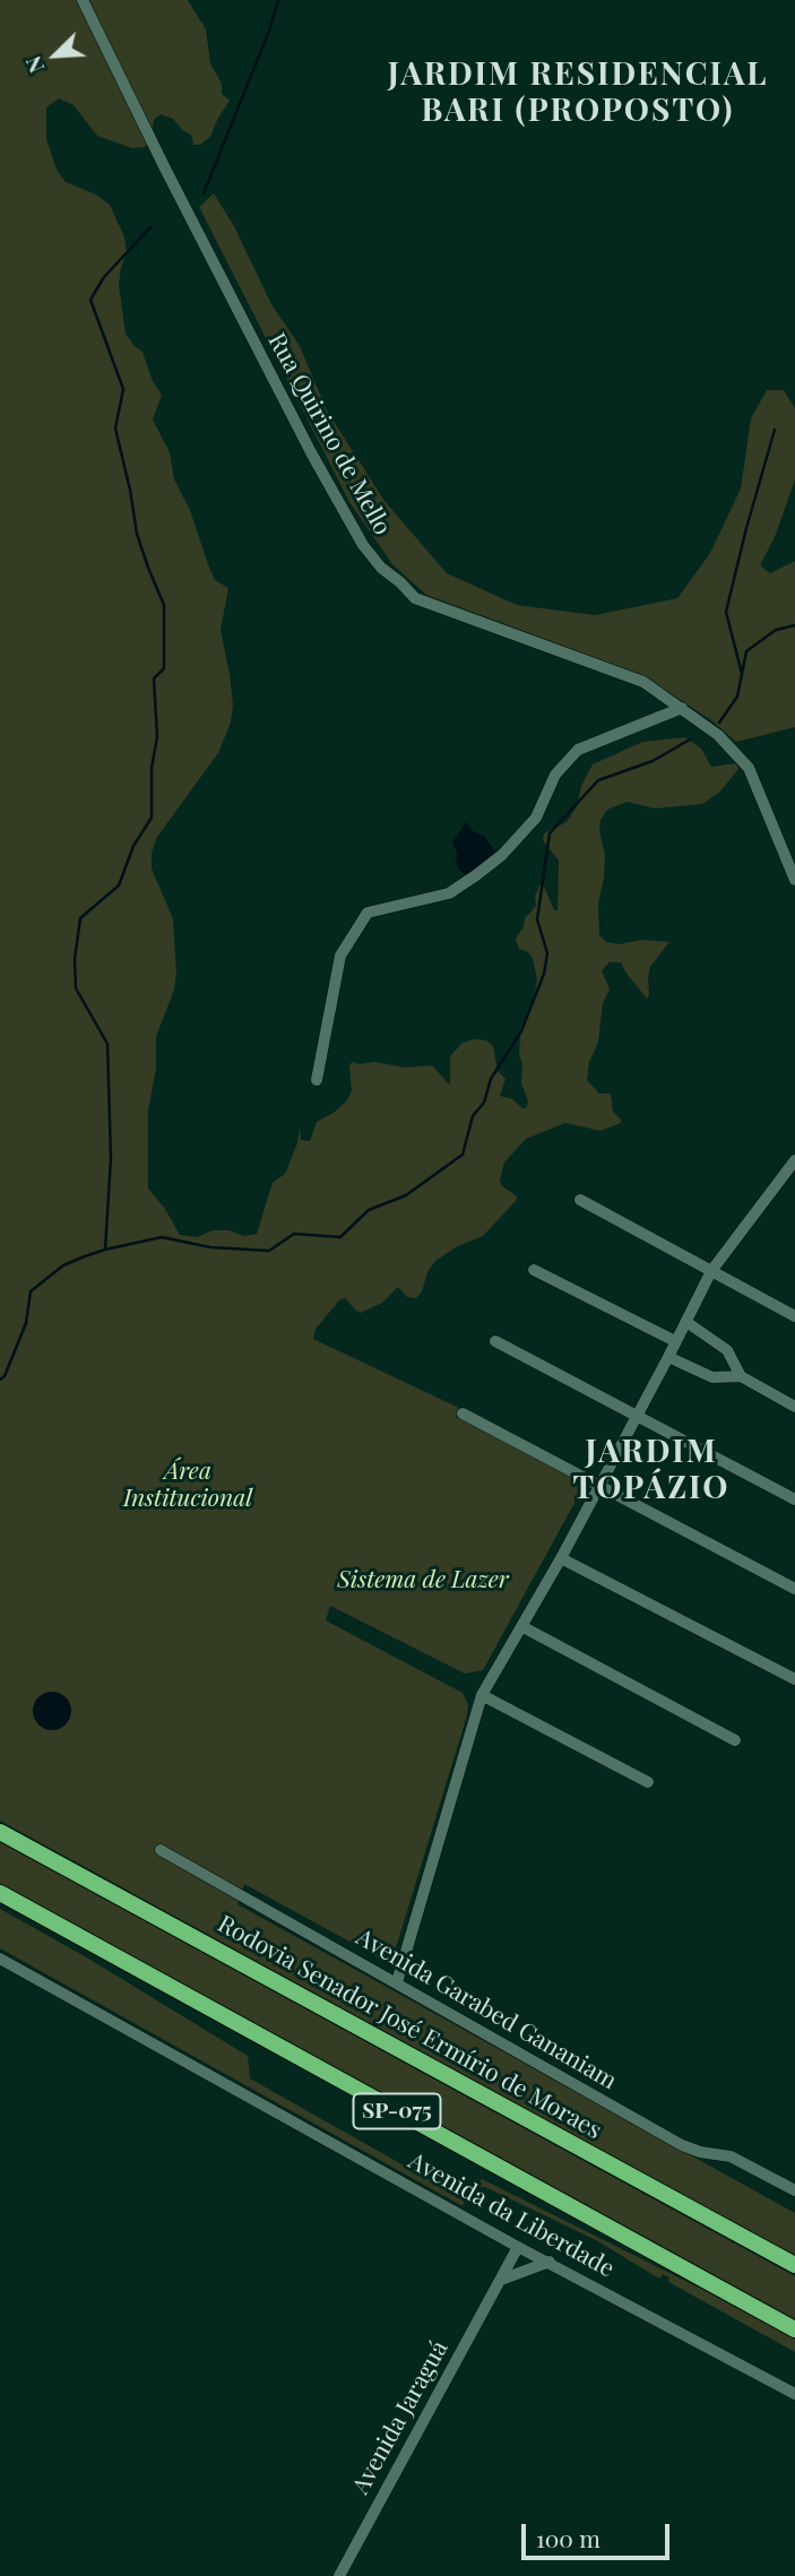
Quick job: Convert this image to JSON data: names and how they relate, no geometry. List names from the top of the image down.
{
  "streets": {
    "highway": ["Rodovia Senador José Ermírio de Moraes", "SP-075"],
    "street": [
      "Rua Quirino de Mello",
      "Avenida Garabed Gananiam",
      "Avenida da Liberdade",
      "Avenida Jaraguá"
    ]
  },
  "crossings": [
    ["Avenida da Liberdade", "Avenida Jaraguá"]
  ],
  "districts": ["JARDIM RESIDENCIAL BARI (PROPOSTO)", "JARDIM TOPÁZIO"],
  "parks": ["Área Institucional", "Sistema de Lazer"],
  "scale_bar": "100 m",
  "north": "bottom left"
}
